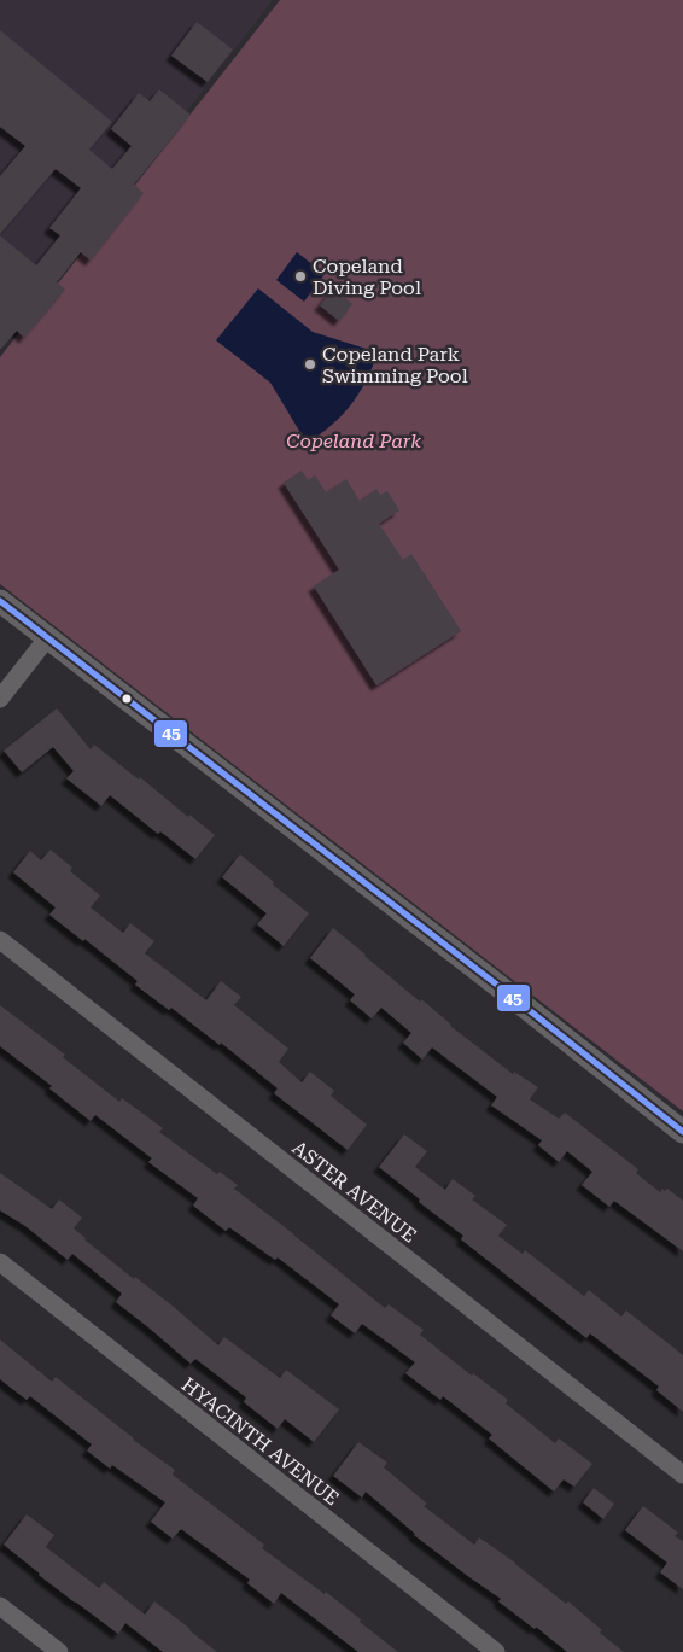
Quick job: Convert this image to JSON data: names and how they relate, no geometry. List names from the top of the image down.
{
  "streets": {
    "street": ["ASTER AVENUE", "HYACINTH AVENUE"]
  },
  "parks": ["Copeland Park"],
  "places": ["Copeland Diving Pool", "Copeland Park Swimming Pool"],
  "lines": ["transit line 45"]
}
